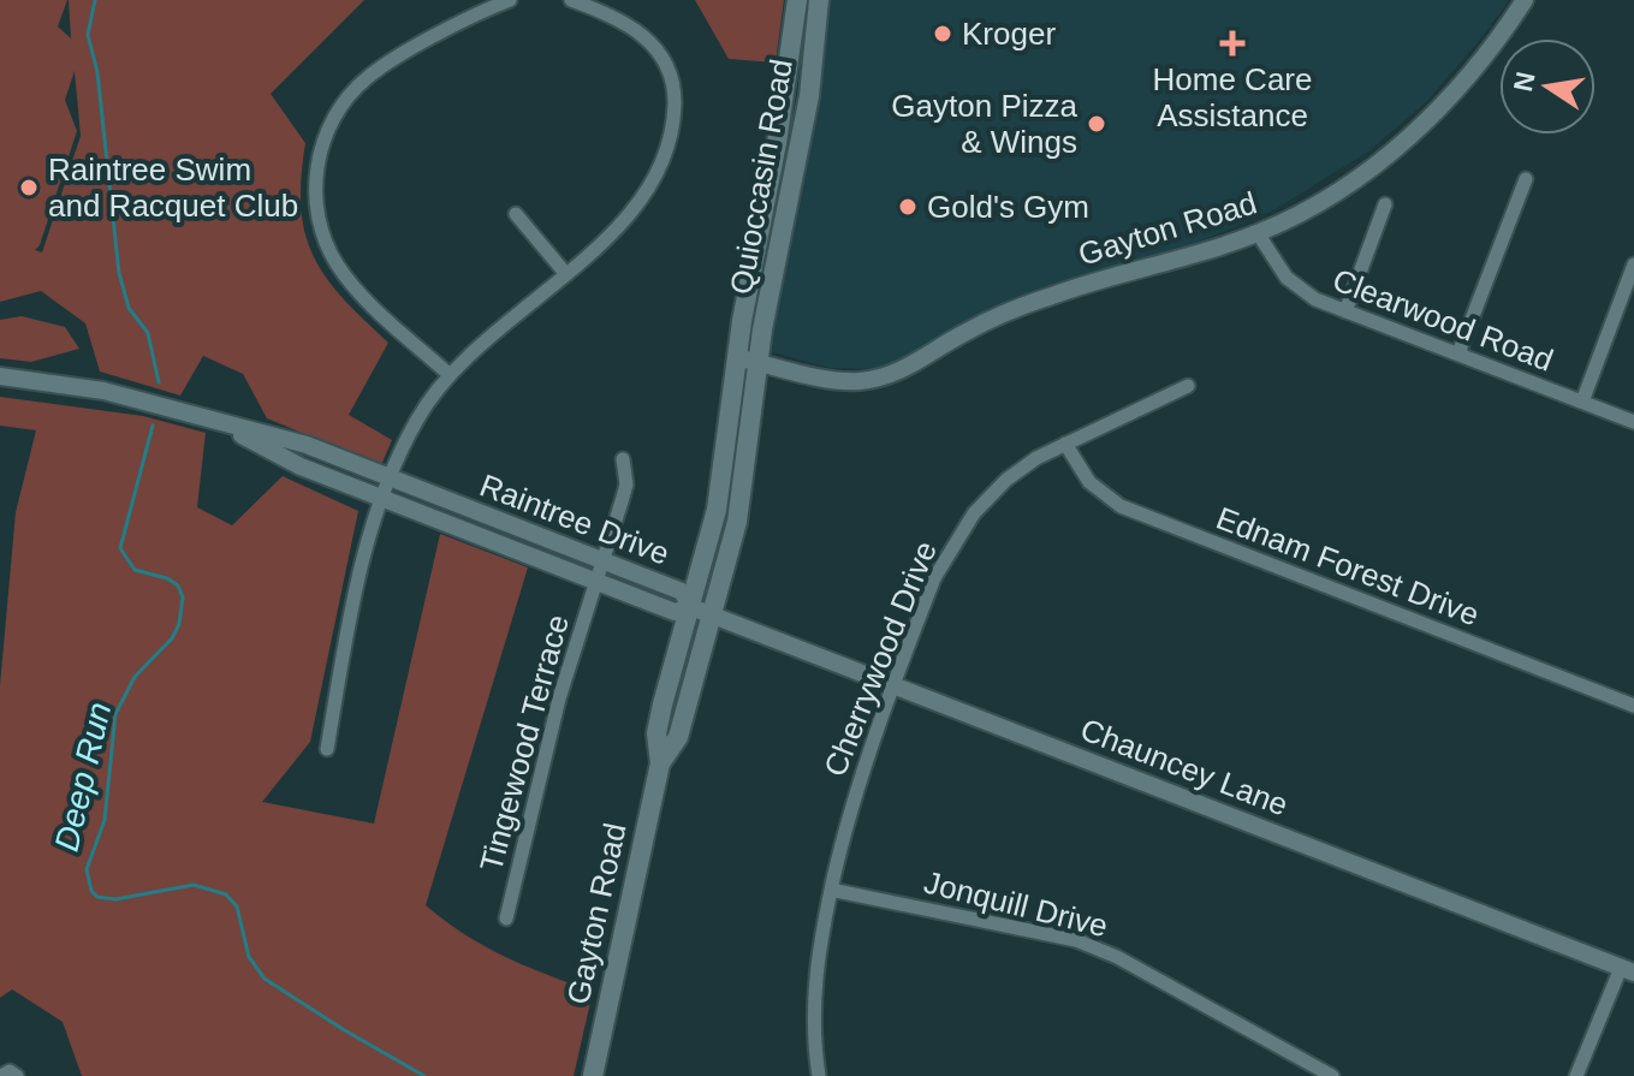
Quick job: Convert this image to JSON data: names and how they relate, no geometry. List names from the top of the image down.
{
  "streets": {
    "main road": ["Quioccasin Road", "Gayton Road"],
    "street": [
      "Clearwood Road",
      "Raintree Drive",
      "Ednam Forest Drive",
      "Cherrywood Drive",
      "Tingewood Terrace",
      "Chauncey Lane",
      "Jonquill Drive"
    ]
  },
  "crossings": [
    ["Quioccasin Road", "Gayton Road"],
    ["Gayton Road", "Clearwood Road"],
    ["Gayton Road", "Raintree Drive"],
    ["Gayton Road", "Chauncey Lane"],
    ["Raintree Drive", "Tingewood Terrace"],
    ["Raintree Drive", "Chauncey Lane"],
    ["Ednam Forest Drive", "Cherrywood Drive"],
    ["Cherrywood Drive", "Chauncey Lane"],
    ["Cherrywood Drive", "Jonquill Drive"]
  ],
  "water": ["Deep Run"],
  "places": {
    "other": [
      "Kroger",
      "Gayton Pizza & Wings",
      "Raintree Swim and Racquet Club",
      "Gold's Gym"
    ],
    "health": ["Home Care Assistance"]
  },
  "north": "left"
}
